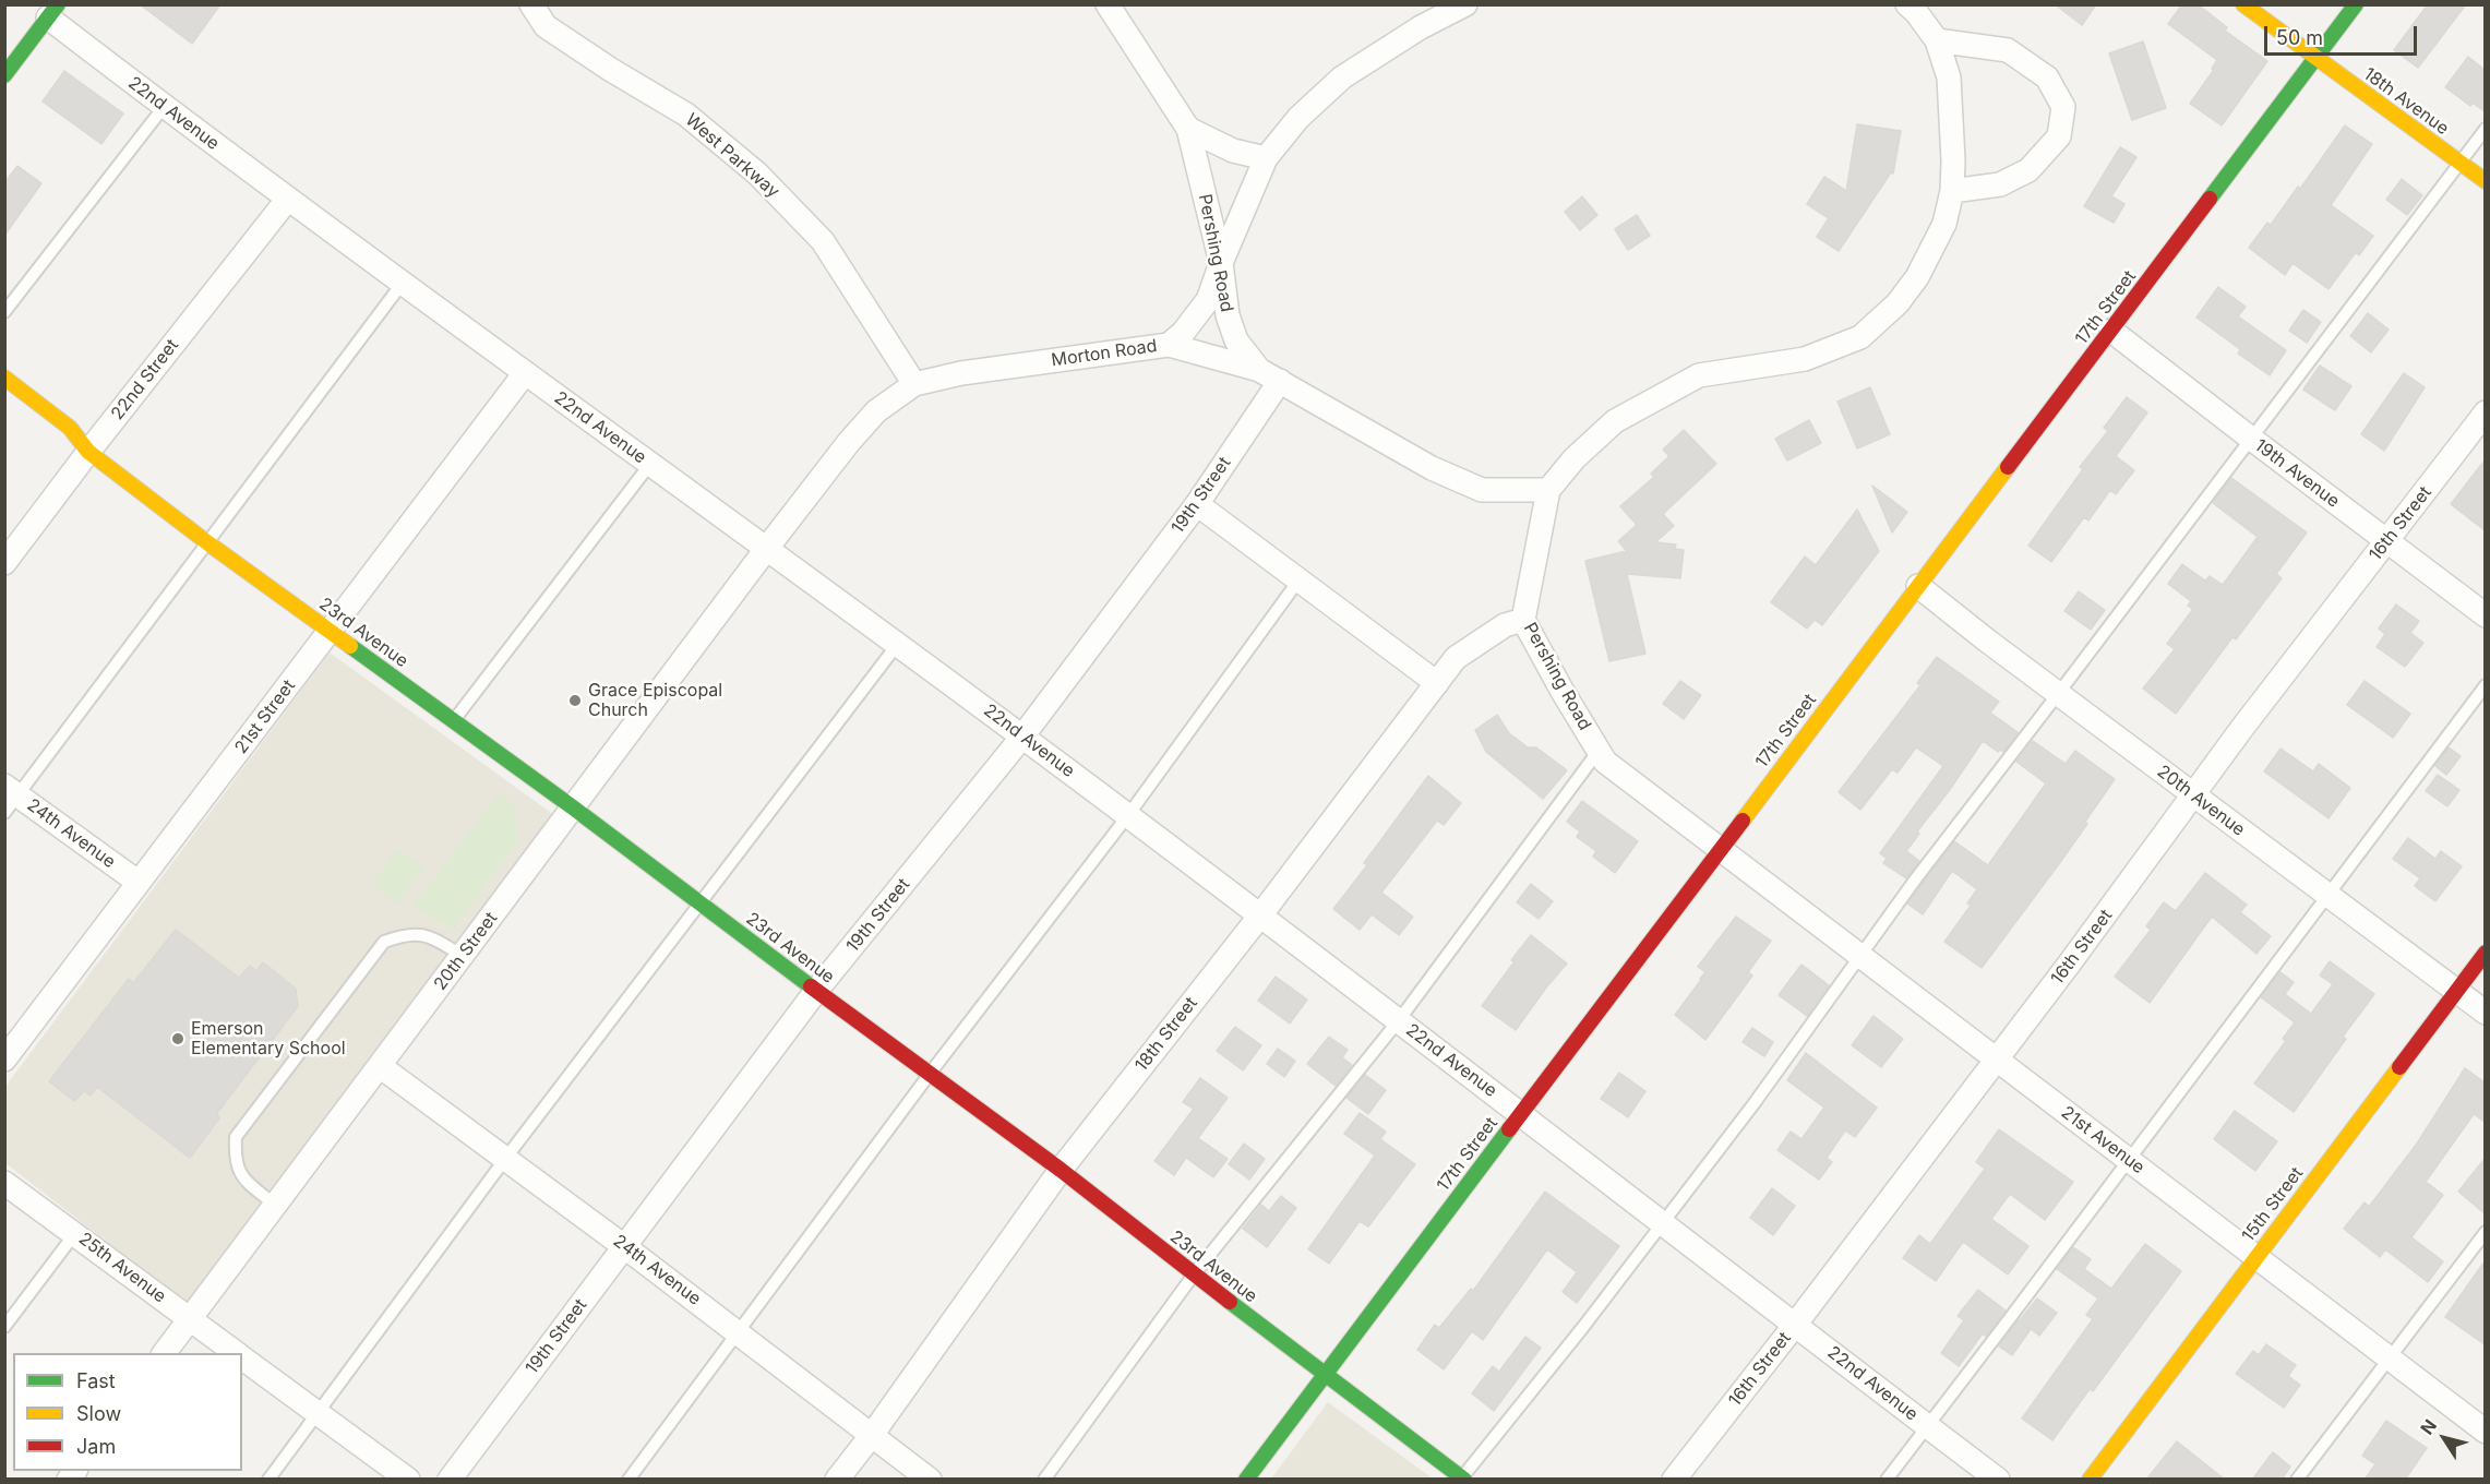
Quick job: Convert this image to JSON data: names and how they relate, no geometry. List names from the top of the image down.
{
  "streets": {
    "main road": [
      "18th Avenue",
      "17th Street",
      "23rd Avenue",
      "15th Street"
    ],
    "street": [
      "22nd Avenue",
      "West Parkway",
      "Pershing Road",
      "Morton Road",
      "22nd Street",
      "19th Avenue",
      "19th Street",
      "16th Street",
      "21st Street",
      "20th Avenue",
      "24th Avenue",
      "20th Street",
      "18th Street",
      "21st Avenue",
      "25th Avenue"
    ]
  },
  "crossings": [
    ["18th Avenue", "17th Street"],
    ["22nd Avenue", "17th Street"],
    ["22nd Avenue", "Morton Road"],
    ["22nd Avenue", "22nd Street"],
    ["22nd Avenue", "19th Street"],
    ["22nd Avenue", "16th Street"],
    ["22nd Avenue", "21st Street"],
    ["22nd Avenue", "20th Street"],
    ["22nd Avenue", "18th Street"],
    ["West Parkway", "Morton Road"],
    ["Pershing Road", "17th Street"],
    ["Pershing Road", "Morton Road"],
    ["Pershing Road", "19th Street"],
    ["Pershing Road", "18th Street"],
    ["Pershing Road", "21st Avenue"],
    ["17th Street", "19th Avenue"],
    ["17th Street", "23rd Avenue"],
    ["17th Street", "20th Avenue"],
    ["17th Street", "21st Avenue"],
    ["Morton Road", "20th Street"],
    ["22nd Street", "23rd Avenue"],
    ["19th Avenue", "16th Street"],
    ["19th Street", "23rd Avenue"],
    ["19th Street", "24th Avenue"],
    ["16th Street", "20th Avenue"],
    ["16th Street", "21st Avenue"],
    ["23rd Avenue", "21st Street"],
    ["23rd Avenue", "20th Street"],
    ["23rd Avenue", "18th Street"],
    ["21st Street", "24th Avenue"],
    ["20th Avenue", "15th Street"],
    ["24th Avenue", "20th Street"],
    ["24th Avenue", "18th Street"],
    ["20th Street", "25th Avenue"],
    ["21st Avenue", "15th Street"]
  ],
  "places": ["Grace Episcopal Church", "Emerson Elementary School"],
  "legend": ["Fast", "Slow", "Jam"],
  "scale_bar": "50 m",
  "north": "top left"
}
